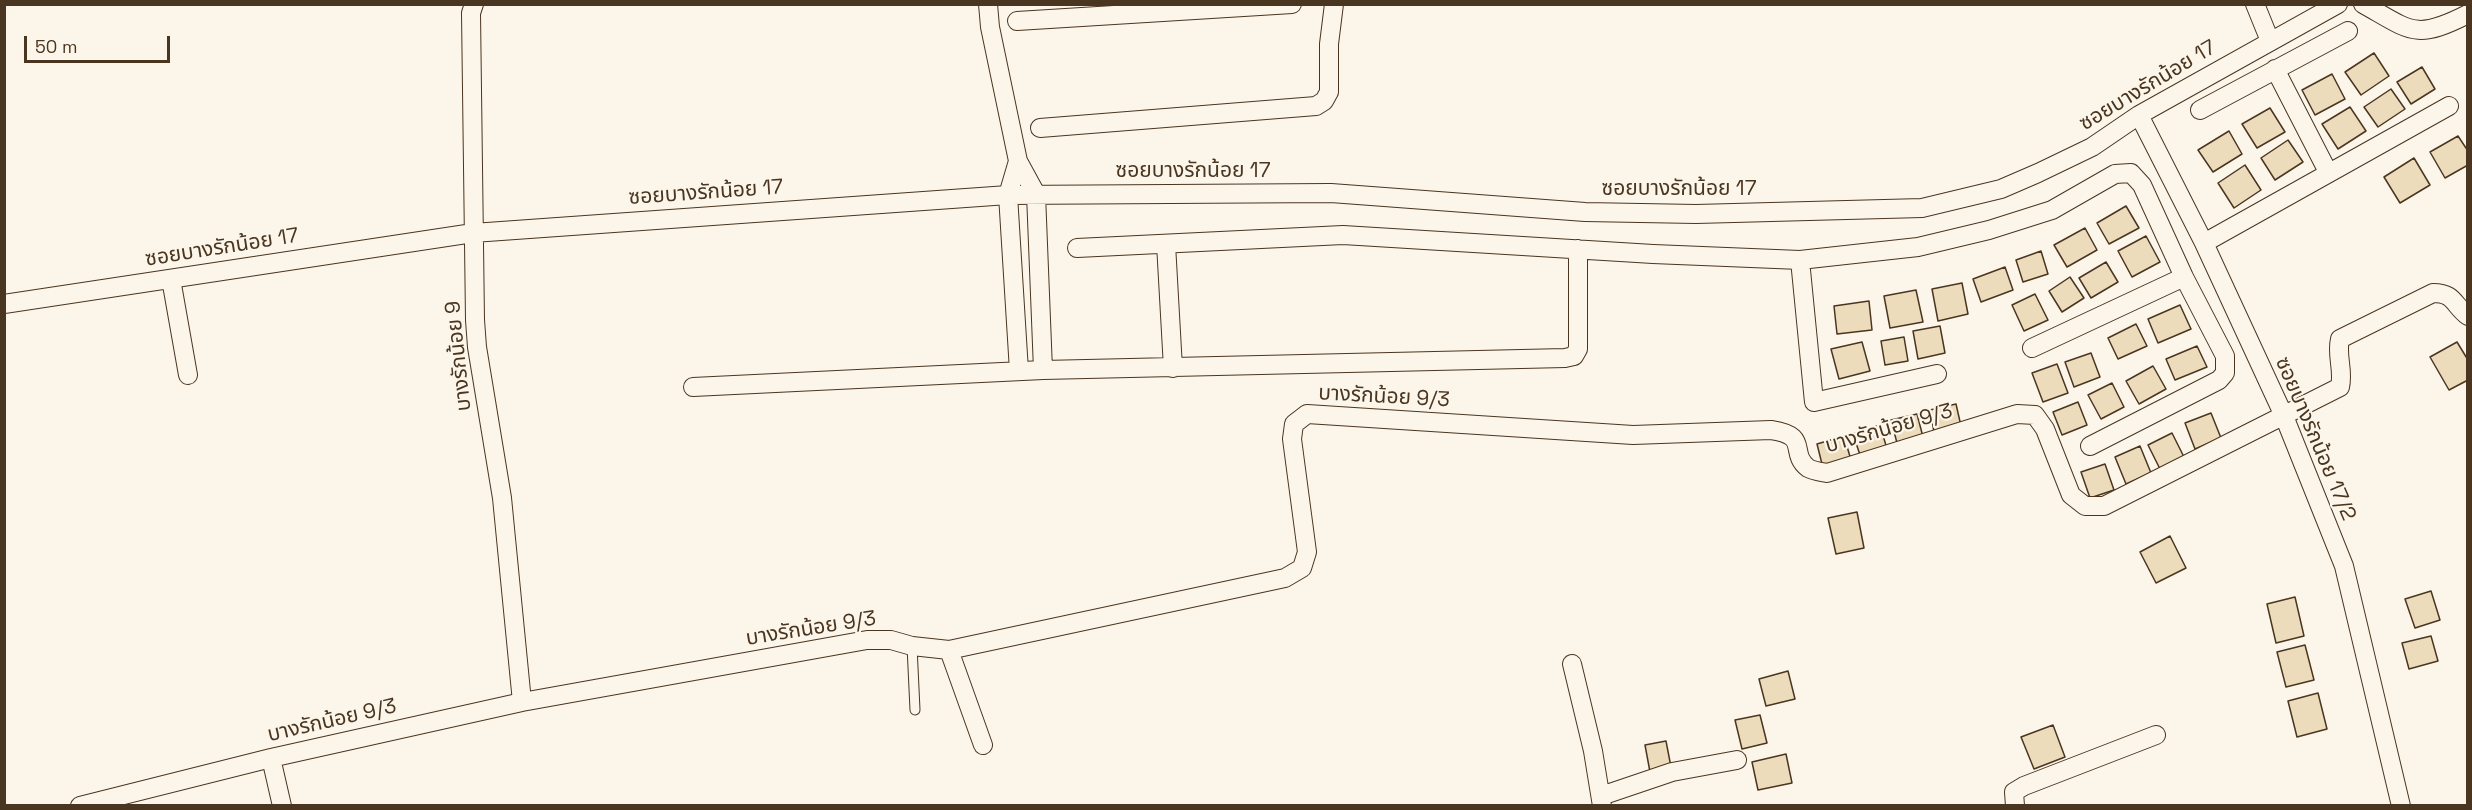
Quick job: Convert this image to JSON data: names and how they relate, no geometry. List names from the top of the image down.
{
  "streets": {
    "street": [
      "ซอยบางรักน้อย 17",
      "บางรักน้อย 9",
      "บางรักน้อย 9/3",
      "ซอยบางรักน้อย 17/2"
    ]
  },
  "crossings": [
    ["ซอยบางรักน้อย 17", "บางรักน้อย 9"],
    ["ซอยบางรักน้อย 17", "ซอยบางรักน้อย 17/2"],
    ["บางรักน้อย 9", "บางรักน้อย 9/3"],
    ["บางรักน้อย 9/3", "ซอยบางรักน้อย 17/2"]
  ],
  "scale_bar": "50 m"
}
